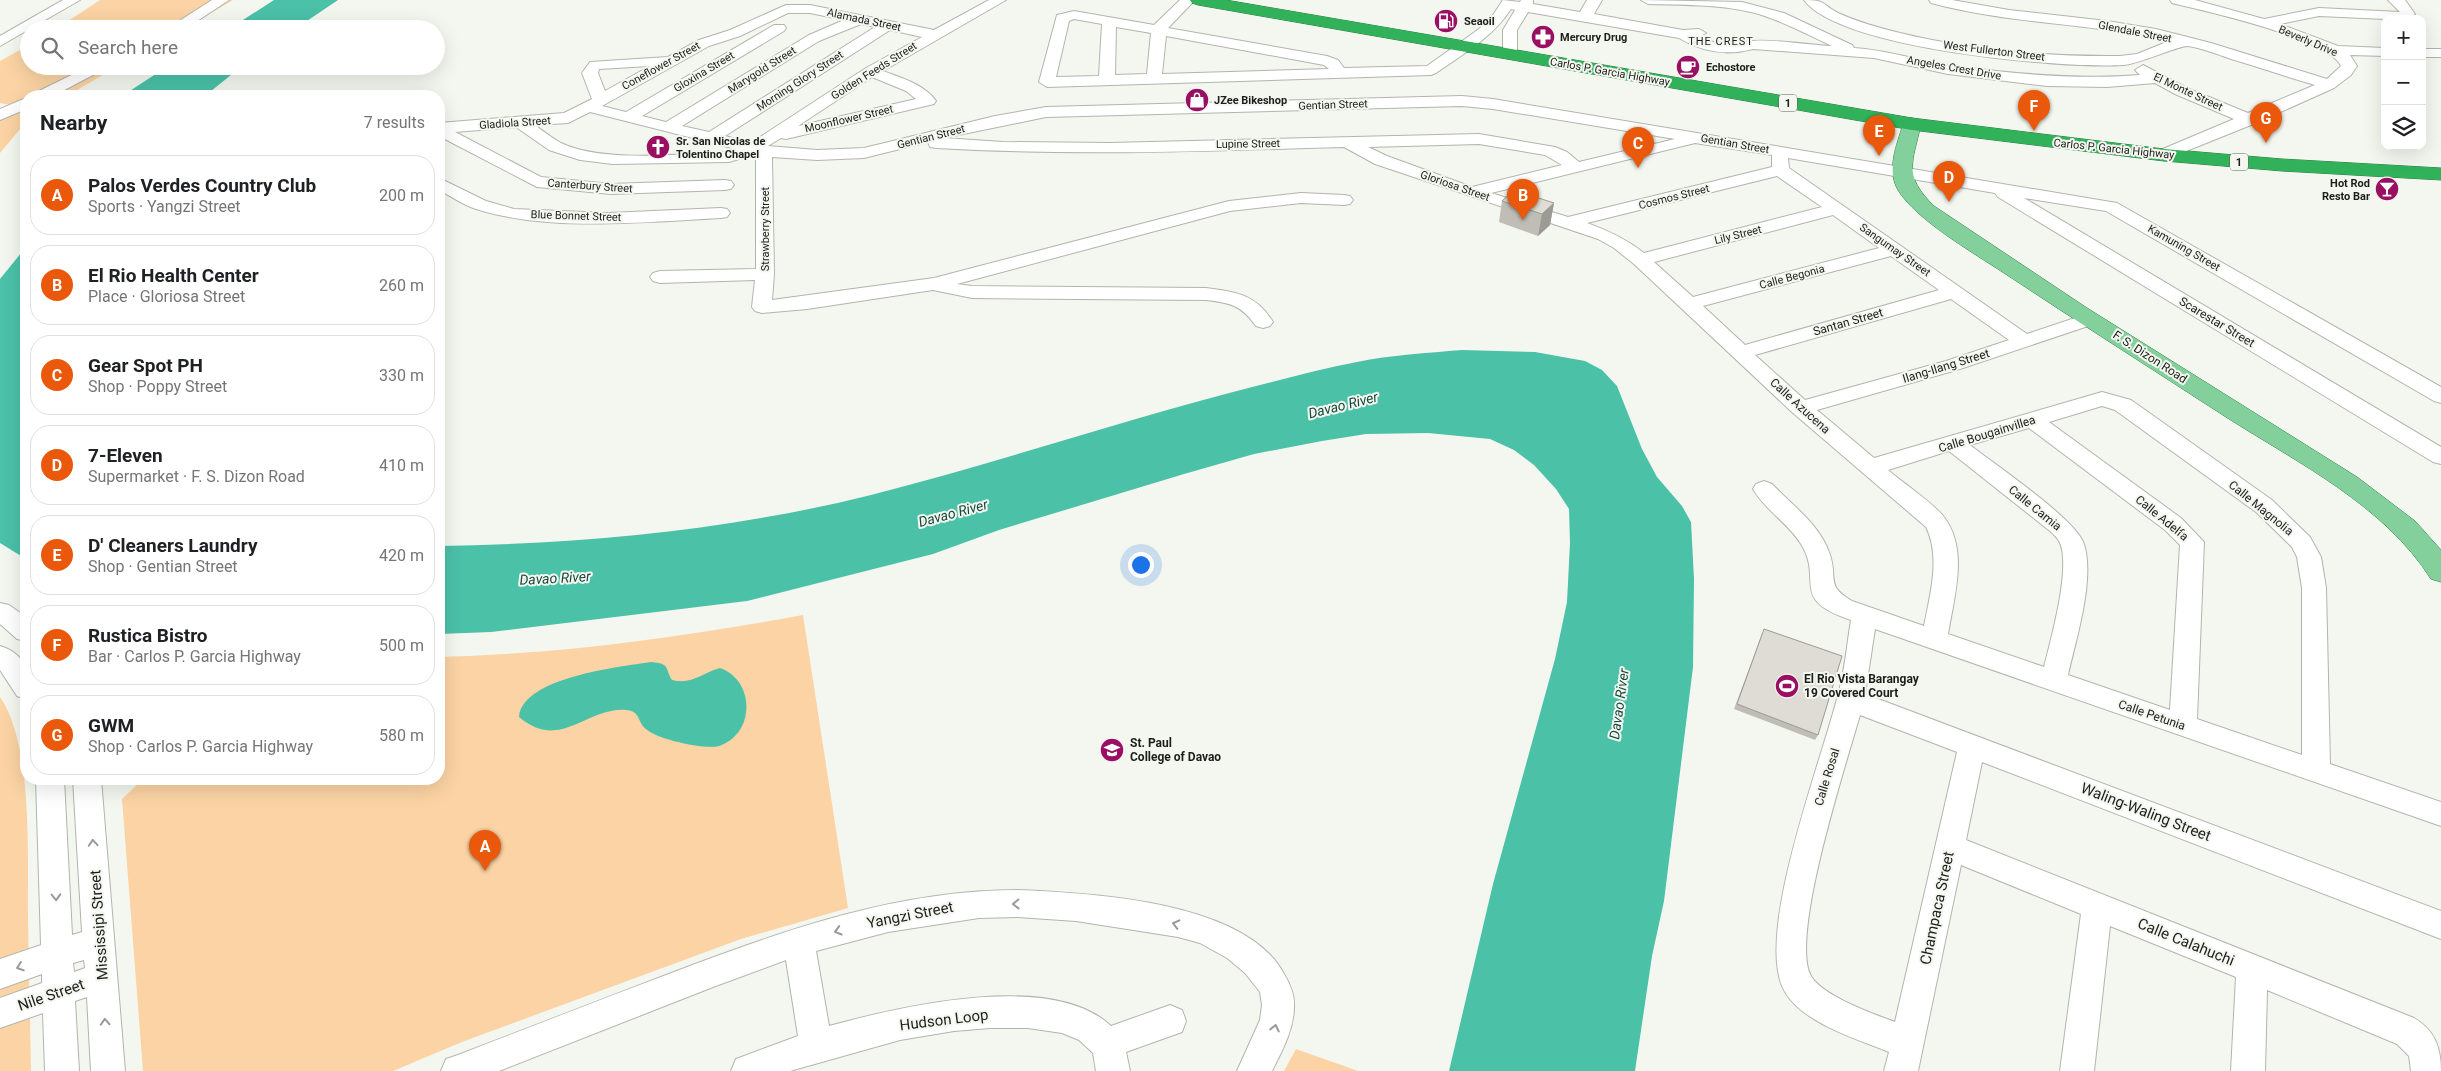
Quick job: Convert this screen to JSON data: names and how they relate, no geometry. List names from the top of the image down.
{
  "streets": {
    "highway": ["Carlos P. Garcia Highway", "1"],
    "main road": ["F. S. Dizon Road"],
    "street": [
      "Alamada Street",
      "Glendale Street",
      "Beverly Drive",
      "West Fullerton Street",
      "Coneflower Street",
      "Angeles Crest Drive",
      "Marygold Street",
      "Golden Feeds Street",
      "Gloxina Street",
      "Morning Glory Street",
      "El Monte Street",
      "Gentian Street",
      "Moonflower Street",
      "Gladiola Street",
      "Lupine Street",
      "Canterbury Street",
      "Gloriosa Street",
      "Cosmos Street",
      "Blue Bonnet Street",
      "Strawberry Street",
      "Lily Street",
      "Kamuning Street",
      "Sangumay Street",
      "Calle Begonia",
      "Santan Street",
      "Scarestar Street",
      "Ilang-Ilang Street",
      "Calle Azucena",
      "Calle Bougainvillea",
      "Calle Camia",
      "Calle Magnolia",
      "Calle Adelfa",
      "Calle Petunia",
      "Calle Rosal",
      "Waling-Waling Street",
      "Champaca Street",
      "Yangzi Street",
      "Mississipi Street",
      "Calle Calahuchi",
      "Nile Street",
      "Hudson Loop"
    ]
  },
  "crossings": [
    ["Alamada Street", "Coneflower Street"],
    ["Alamada Street", "Marygold Street"],
    ["Alamada Street", "Golden Feeds Street"],
    ["Alamada Street", "Morning Glory Street"],
    ["Glendale Street", "Beverly Drive"],
    ["Glendale Street", "West Fullerton Street"],
    ["Beverly Drive", "Carlos P. Garcia Highway"],
    ["Beverly Drive", "El Monte Street"],
    ["West Fullerton Street", "El Monte Street"],
    ["Coneflower Street", "Gentian Street"],
    ["Coneflower Street", "Gladiola Street"],
    ["Angeles Crest Drive", "El Monte Street"],
    ["Marygold Street", "Gentian Street"],
    ["Golden Feeds Street", "Gentian Street"],
    ["Golden Feeds Street", "Moonflower Street"],
    ["Golden Feeds Street", "Strawberry Street"],
    ["Gloxina Street", "Gentian Street"],
    ["Morning Glory Street", "Gentian Street"],
    ["Gentian Street", "Moonflower Street"],
    ["Gentian Street", "Gladiola Street"],
    ["Gentian Street", "Lupine Street"],
    ["Gentian Street", "Cosmos Street"],
    ["Gentian Street", "Strawberry Street"],
    ["Gentian Street", "Kamuning Street"],
    ["Gentian Street", "Sangumay Street"],
    ["Gentian Street", "F. S. Dizon Road"],
    ["Moonflower Street", "Strawberry Street"],
    ["Lupine Street", "Gloriosa Street"],
    ["Gloriosa Street", "Cosmos Street"],
    ["Gloriosa Street", "Calle Azucena"],
    ["Cosmos Street", "Sangumay Street"],
    ["Cosmos Street", "Calle Azucena"],
    ["Lily Street", "Sangumay Street"],
    ["Lily Street", "Calle Azucena"],
    ["Kamuning Street", "Scarestar Street"],
    ["Kamuning Street", "F. S. Dizon Road"],
    ["Sangumay Street", "Calle Begonia"],
    ["Sangumay Street", "Santan Street"],
    ["Sangumay Street", "Ilang-Ilang Street"],
    ["Calle Begonia", "Calle Azucena"],
    ["Santan Street", "Calle Azucena"],
    ["F. S. Dizon Road", "Ilang-Ilang Street"],
    ["Ilang-Ilang Street", "Calle Azucena"],
    ["Calle Azucena", "Calle Bougainvillea"],
    ["Calle Azucena", "Calle Petunia"],
    ["Calle Bougainvillea", "Calle Camia"],
    ["Calle Bougainvillea", "Calle Magnolia"],
    ["Calle Bougainvillea", "Calle Adelfa"],
    ["Calle Camia", "Calle Petunia"],
    ["Calle Magnolia", "Calle Petunia"],
    ["Calle Adelfa", "Calle Petunia"],
    ["Calle Petunia", "Calle Rosal"],
    ["Calle Rosal", "Waling-Waling Street"],
    ["Calle Rosal", "Champaca Street"],
    ["Waling-Waling Street", "Champaca Street"],
    ["Champaca Street", "Calle Calahuchi"],
    ["Mississipi Street", "Nile Street"]
  ],
  "districts": ["THE CREST"],
  "water": ["Davao River"],
  "places": {
    "fuel station": ["Seaoil"],
    "pharmacy": ["Mercury Drug"],
    "cafe": ["Echostore"],
    "shop": ["JZee Bikeshop"],
    "church": ["Sr. San Nicolas de Tolentino Chapel"],
    "bar": ["Hot Rod Resto Bar"],
    "sports": ["El Rio Vista Barangay 19 Covered Court"],
    "school or university": ["St. Paul College of Davao"]
  },
  "page": {
    "map_buttons": ["+", "−"],
    "search": "Search here",
    "pins": [
      "F",
      "G",
      "E",
      "C",
      "D",
      "B",
      "A"
    ],
    "heading": ["Nearby", "7 results"],
    "list": [
      {
        "mark": "A",
        "name": "Palos Verdes Country Club",
        "note": "Sports · Yangzi Street",
        "value": "200 m"
      },
      {
        "mark": "B",
        "name": "El Rio Health Center",
        "note": "Place · Gloriosa Street",
        "value": "260 m"
      },
      {
        "mark": "C",
        "name": "Gear Spot PH",
        "note": "Shop · Poppy Street",
        "value": "330 m"
      },
      {
        "mark": "D",
        "name": "7-Eleven",
        "note": "Supermarket · F. S. Dizon Road",
        "value": "410 m"
      },
      {
        "mark": "E",
        "name": "D' Cleaners Laundry",
        "note": "Shop · Gentian Street",
        "value": "420 m"
      },
      {
        "mark": "F",
        "name": "Rustica Bistro",
        "note": "Bar · Carlos P. Garcia Highway",
        "value": "500 m"
      },
      {
        "mark": "G",
        "name": "GWM",
        "note": "Shop · Carlos P. Garcia Highway",
        "value": "580 m"
      }
    ]
  }
}
